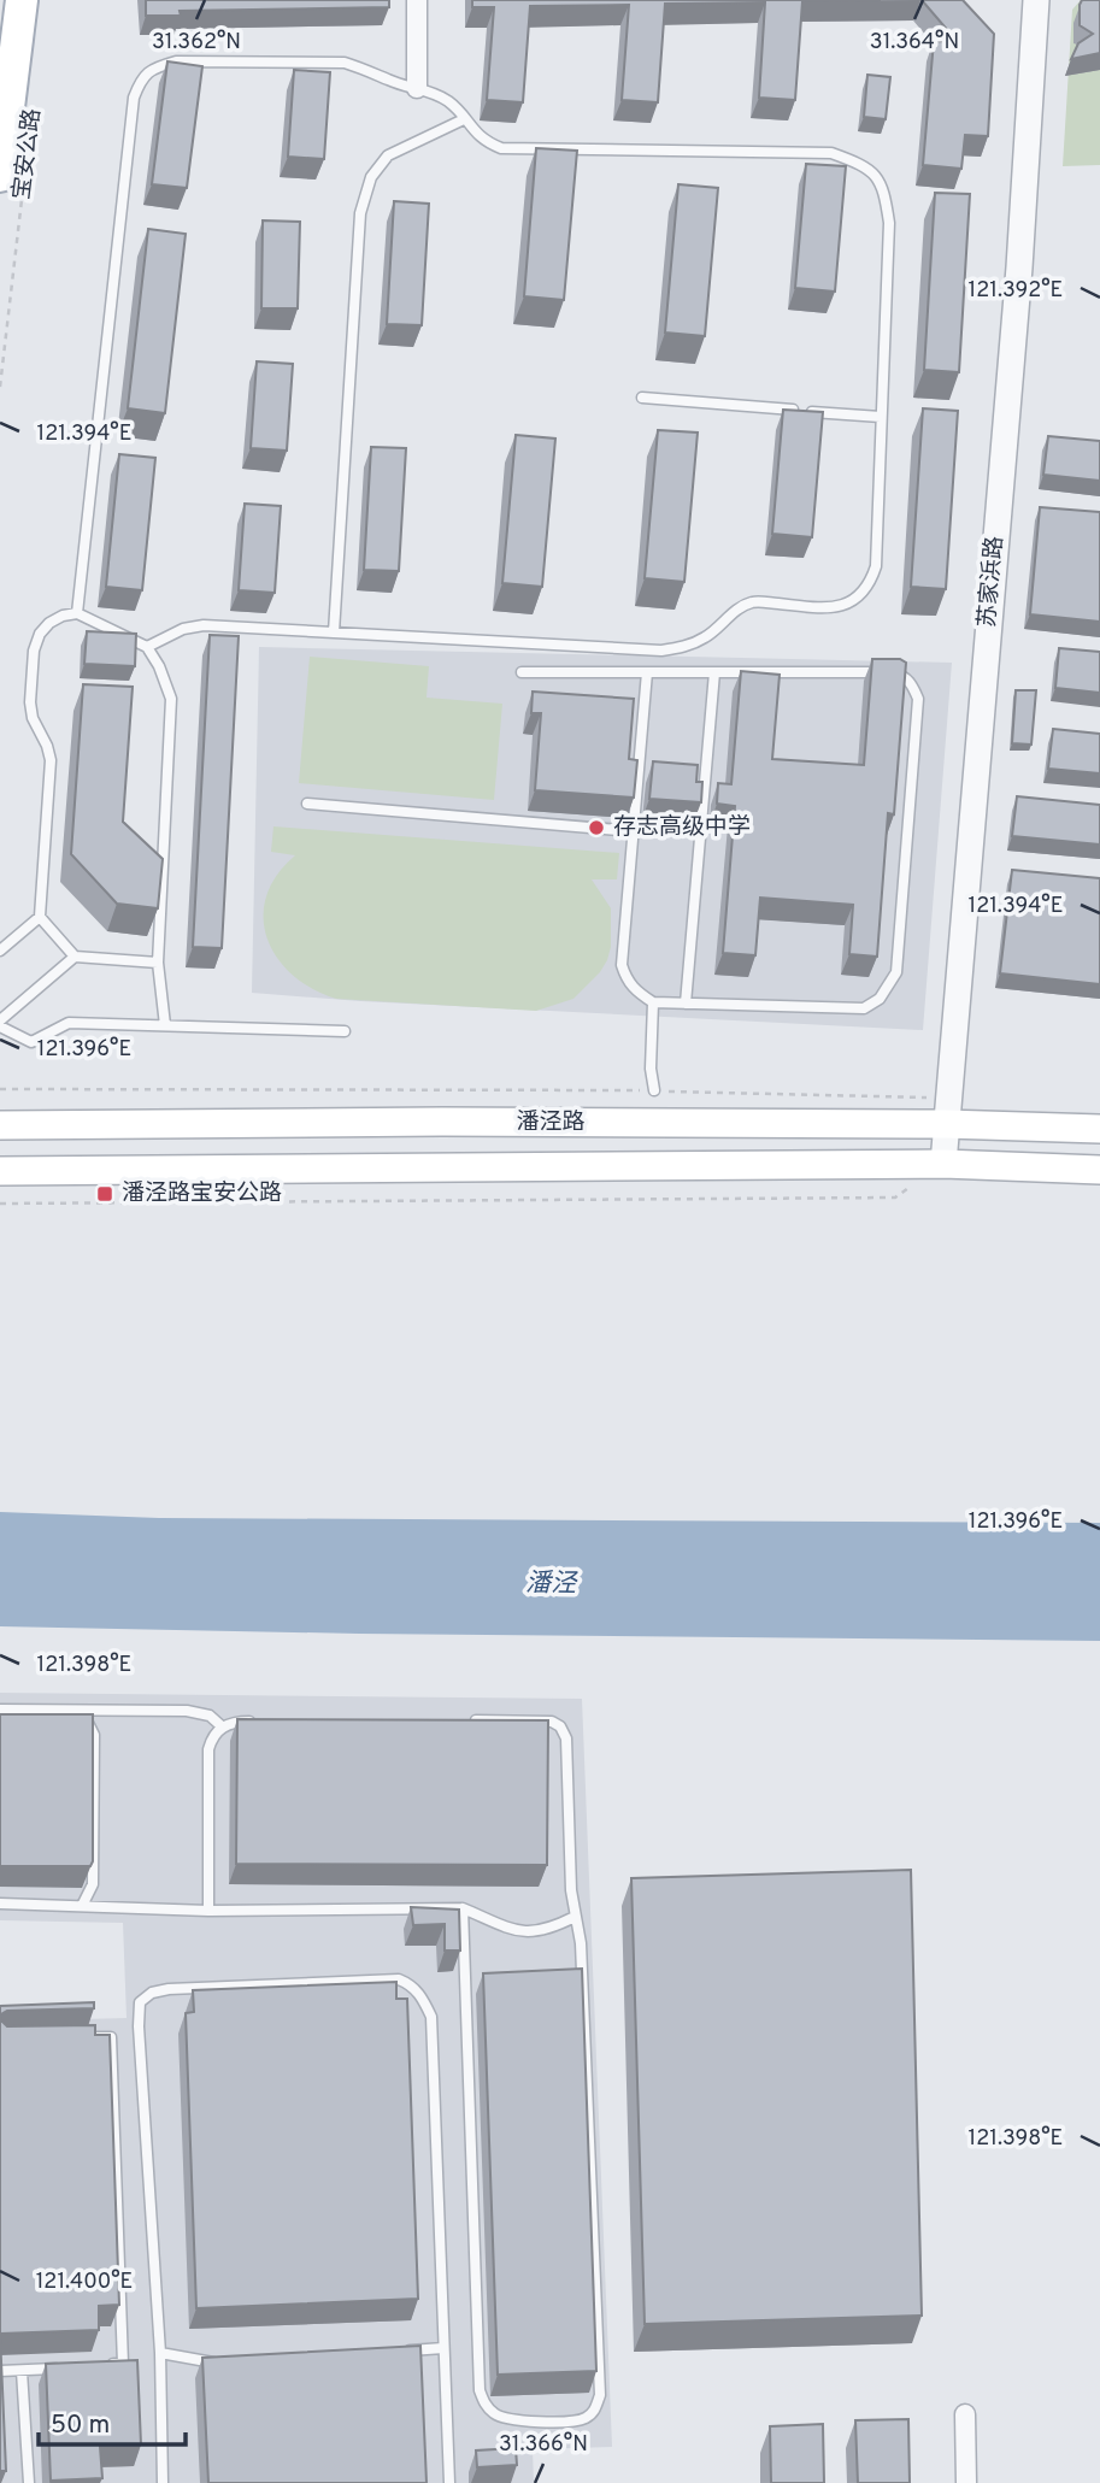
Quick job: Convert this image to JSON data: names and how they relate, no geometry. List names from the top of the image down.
{
  "streets": {
    "main road": ["宝安公路", "潘泾路"],
    "street": ["苏家浜路"]
  },
  "crossings": [
    ["苏家浜路", "潘泾路"]
  ],
  "water": ["潘泾"],
  "places": {
    "other": ["存志高级中学"],
    "transit": ["潘泾路宝安公路"]
  },
  "scale_bar": "50 m",
  "coordinates": [
    "31.362°N",
    "31.364°N",
    "121.392°E",
    "121.394°E",
    "121.396°E",
    "121.398°E",
    "121.400°E",
    "31.366°N"
  ]
}
